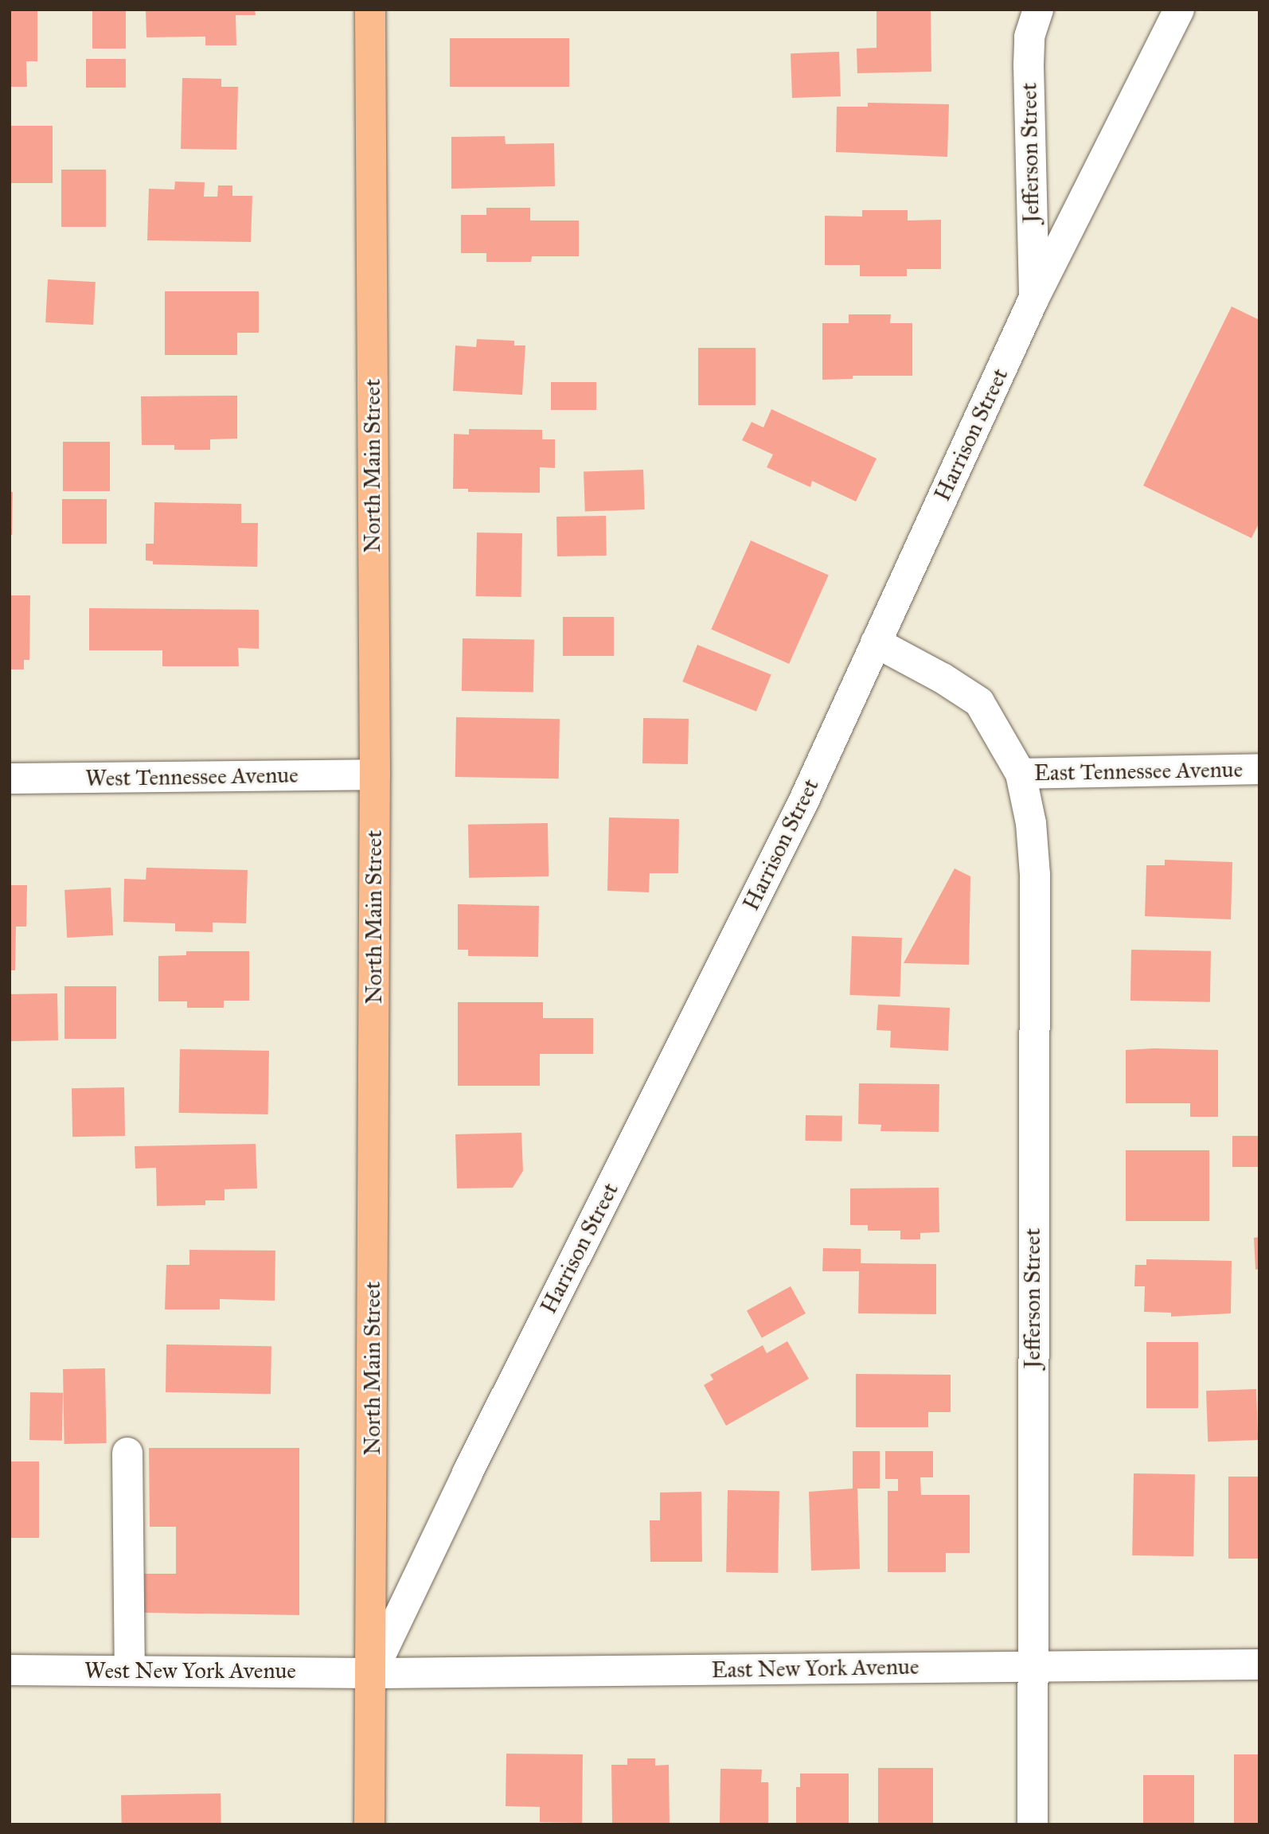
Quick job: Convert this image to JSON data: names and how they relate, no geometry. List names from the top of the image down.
{
  "streets": {
    "main road": ["North Main Street"],
    "street": [
      "Jefferson Street",
      "Harrison Street",
      "East Tennessee Avenue",
      "West Tennessee Avenue",
      "East New York Avenue",
      "West New York Avenue"
    ]
  },
  "crossings": [
    ["Jefferson Street", "Harrison Street"],
    ["Jefferson Street", "East Tennessee Avenue"],
    ["Jefferson Street", "East New York Avenue"],
    ["Harrison Street", "North Main Street"],
    ["Harrison Street", "East Tennessee Avenue"],
    ["Harrison Street", "East New York Avenue"],
    ["Harrison Street", "West New York Avenue"],
    ["North Main Street", "West Tennessee Avenue"],
    ["North Main Street", "East New York Avenue"],
    ["North Main Street", "West New York Avenue"],
    ["East New York Avenue", "West New York Avenue"]
  ]
}
